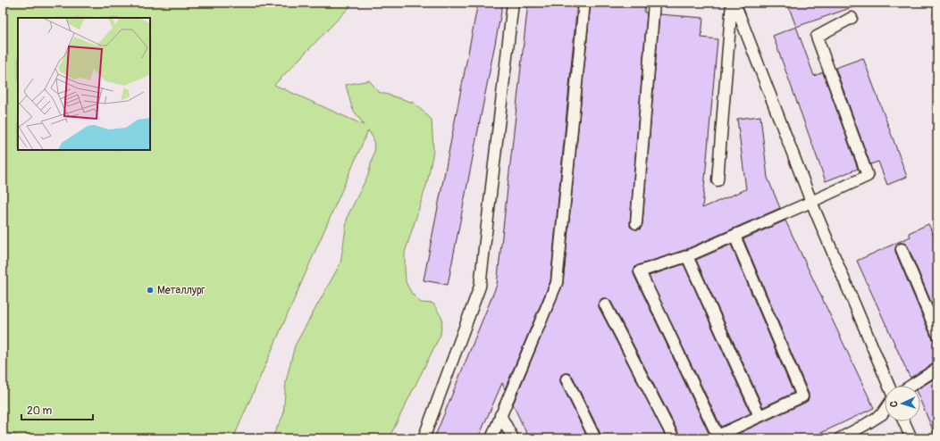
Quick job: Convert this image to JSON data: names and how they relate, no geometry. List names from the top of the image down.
{
  "places": ["Металлург"],
  "scale_bar": "20 m",
  "north": "left"
}
